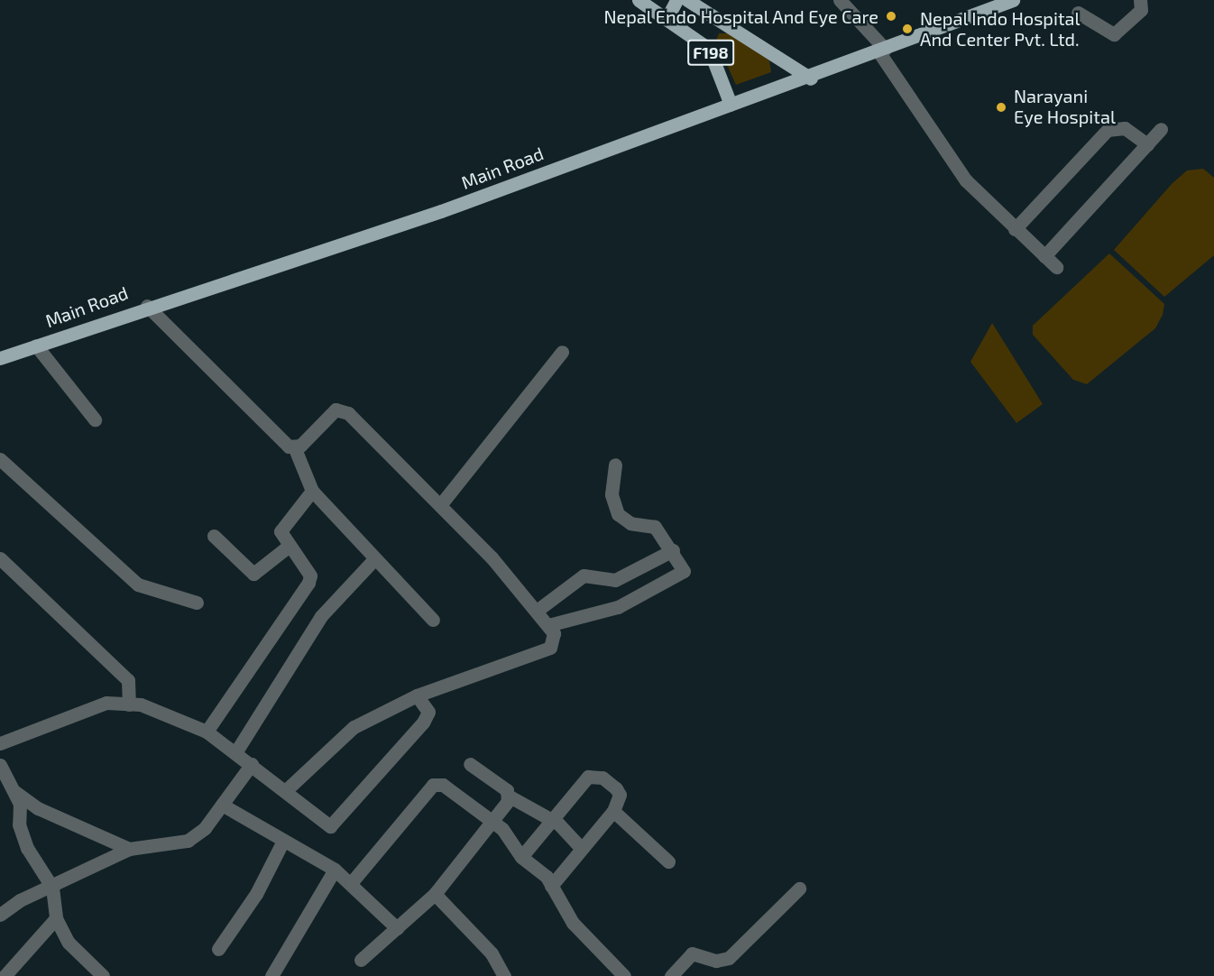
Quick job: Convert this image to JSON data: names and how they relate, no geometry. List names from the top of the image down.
{
  "streets": {
    "main road": ["F198", "Main Road"]
  },
  "crossings": [
    ["F198", "Main Road"]
  ],
  "places": ["Nepal Endo Hospital And Eye Care", "Nepal Indo Hospital And Center Pvt. Ltd.", "Narayani Eye Hospital"]
}
